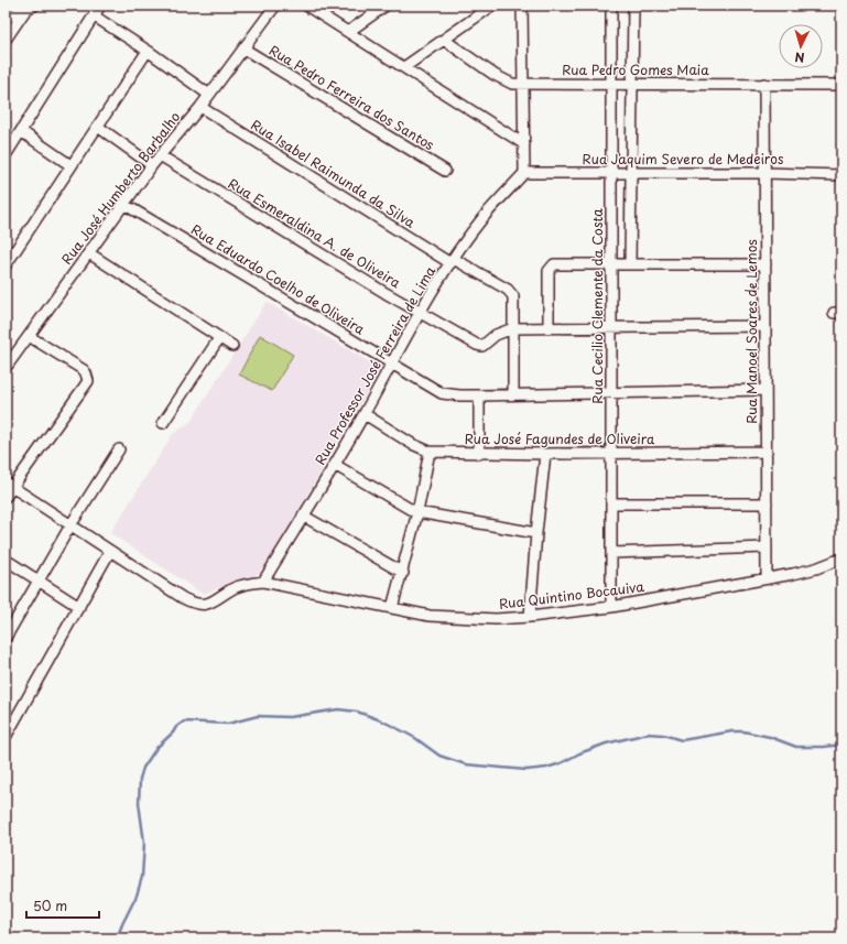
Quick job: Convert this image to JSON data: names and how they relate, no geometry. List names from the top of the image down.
{
  "streets": {
    "street": [
      "Rua Pedro Gomes Maia",
      "Rua Pedro Ferreira dos Santos",
      "Rua Jaquim Severo de Medeiros",
      "Rua Isabel Raimunda da Silva",
      "Rua José Humberto Barbalho",
      "Rua Esmeraldina A. de Oliveira",
      "Rua Eduardo Coelho de Oliveira",
      "Rua Cecilio Clemente da Costa",
      "Rua Manoel Soares de Lemos",
      "Rua Professor José Ferreira de Lima",
      "Rua José Fagundes de Oliveira",
      "Rua Quintino Bocauiva"
    ]
  },
  "crossings": [
    ["Rua Pedro Gomes Maia", "Rua Cecilio Clemente da Costa"],
    ["Rua Pedro Gomes Maia", "Rua Manoel Soares de Lemos"],
    ["Rua Pedro Ferreira dos Santos", "Rua José Humberto Barbalho"],
    ["Rua Jaquim Severo de Medeiros", "Rua Cecilio Clemente da Costa"],
    ["Rua Jaquim Severo de Medeiros", "Rua Manoel Soares de Lemos"],
    ["Rua Jaquim Severo de Medeiros", "Rua Professor José Ferreira de Lima"],
    ["Rua Isabel Raimunda da Silva", "Rua José Humberto Barbalho"],
    ["Rua Isabel Raimunda da Silva", "Rua Esmeraldina A. de Oliveira"],
    ["Rua Isabel Raimunda da Silva", "Rua Professor José Ferreira de Lima"],
    ["Rua José Humberto Barbalho", "Rua Esmeraldina A. de Oliveira"],
    ["Rua José Humberto Barbalho", "Rua Eduardo Coelho de Oliveira"],
    ["Rua Esmeraldina A. de Oliveira", "Rua Professor José Ferreira de Lima"],
    ["Rua Eduardo Coelho de Oliveira", "Rua Professor José Ferreira de Lima"],
    ["Rua Cecilio Clemente da Costa", "Rua José Fagundes de Oliveira"],
    ["Rua Cecilio Clemente da Costa", "Rua Quintino Bocauiva"],
    ["Rua Manoel Soares de Lemos", "Rua José Fagundes de Oliveira"],
    ["Rua Manoel Soares de Lemos", "Rua Quintino Bocauiva"],
    ["Rua Professor José Ferreira de Lima", "Rua José Fagundes de Oliveira"],
    ["Rua Professor José Ferreira de Lima", "Rua Quintino Bocauiva"]
  ],
  "scale_bar": "50 m",
  "north": "bottom"
}
